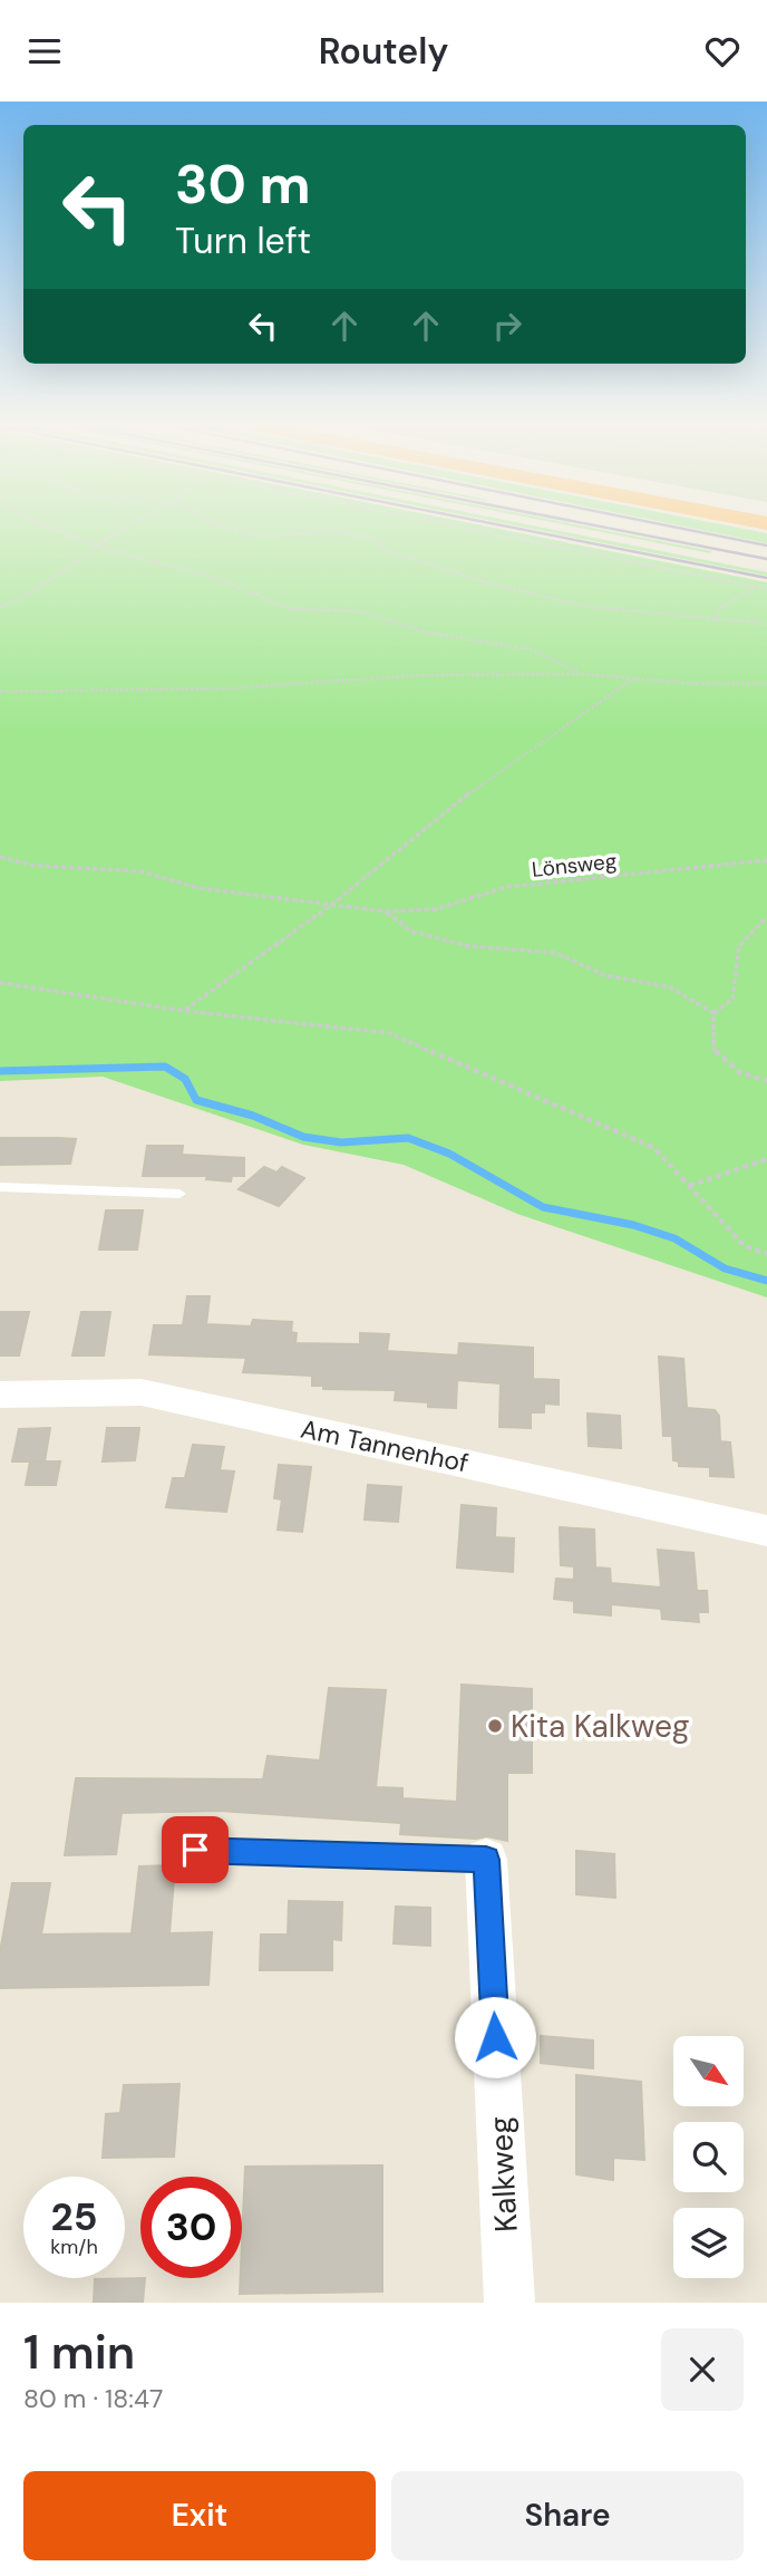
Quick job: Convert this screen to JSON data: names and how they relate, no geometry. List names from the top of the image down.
{
  "streets": {
    "street": ["Am Tannenhof", "Kalkweg"],
    "path": ["Lönsweg"]
  },
  "places": ["Kita Kalkweg"],
  "north": "bottom right",
  "page": {
    "header": "Routely",
    "turn": ["30 m", "Turn left"],
    "speed": "25 km/h",
    "limit": "30",
    "heading": ["1 min", "80 m · 18:47"],
    "buttons": ["Exit", "Share"]
  }
}
